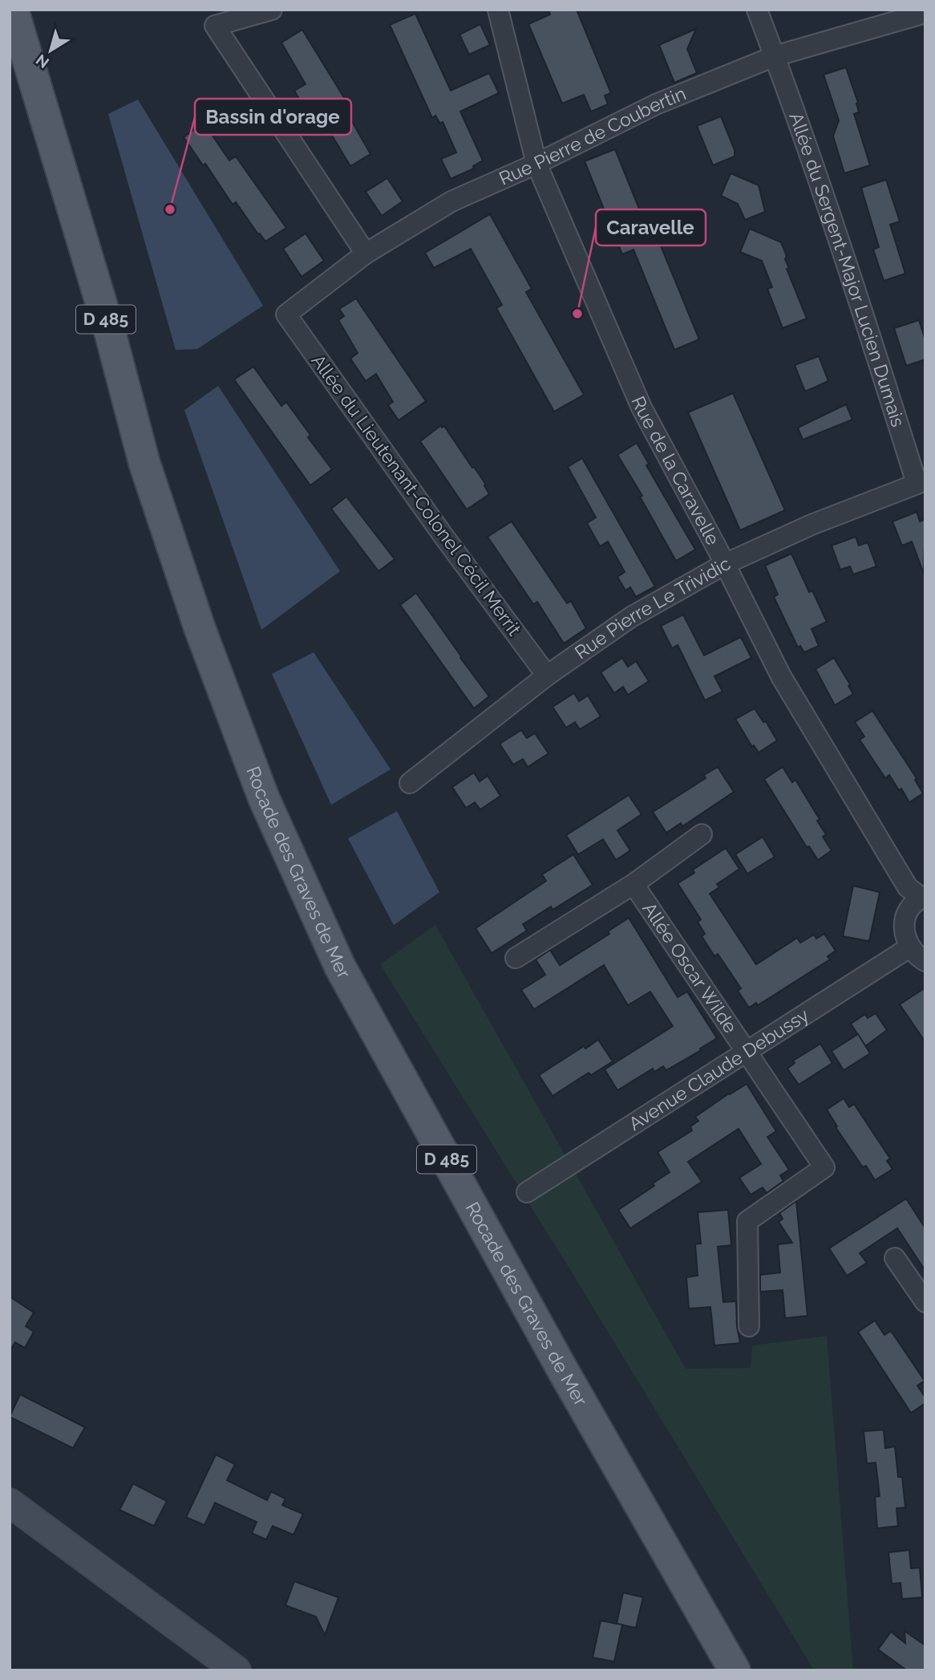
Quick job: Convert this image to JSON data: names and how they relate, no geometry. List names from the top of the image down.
{
  "streets": {
    "main road": ["D 485", "Rocade des Graves de Mer"],
    "street": [
      "Rue Pierre de Coubertin",
      "Allée du Sergent-Major Lucien Dumais",
      "Rue de la Caravelle",
      "Allée du Lieutenant-Colonel Cécil Merrit",
      "Rue Pierre Le Trividic",
      "Allée Oscar Wilde",
      "Avenue Claude Debussy"
    ]
  },
  "crossings": [
    ["Rue Pierre de Coubertin", "Allée du Sergent-Major Lucien Dumais"],
    ["Rue Pierre de Coubertin", "Rue de la Caravelle"],
    ["Rue Pierre de Coubertin", "Allée du Lieutenant-Colonel Cécil Merrit"],
    ["Allée du Sergent-Major Lucien Dumais", "Rue Pierre Le Trividic"],
    ["Rue de la Caravelle", "Rue Pierre Le Trividic"],
    ["Allée du Lieutenant-Colonel Cécil Merrit", "Rue Pierre Le Trividic"],
    ["Allée Oscar Wilde", "Avenue Claude Debussy"]
  ],
  "places": ["Bassin d'orage", "Caravelle"],
  "north": "bottom left"
}
